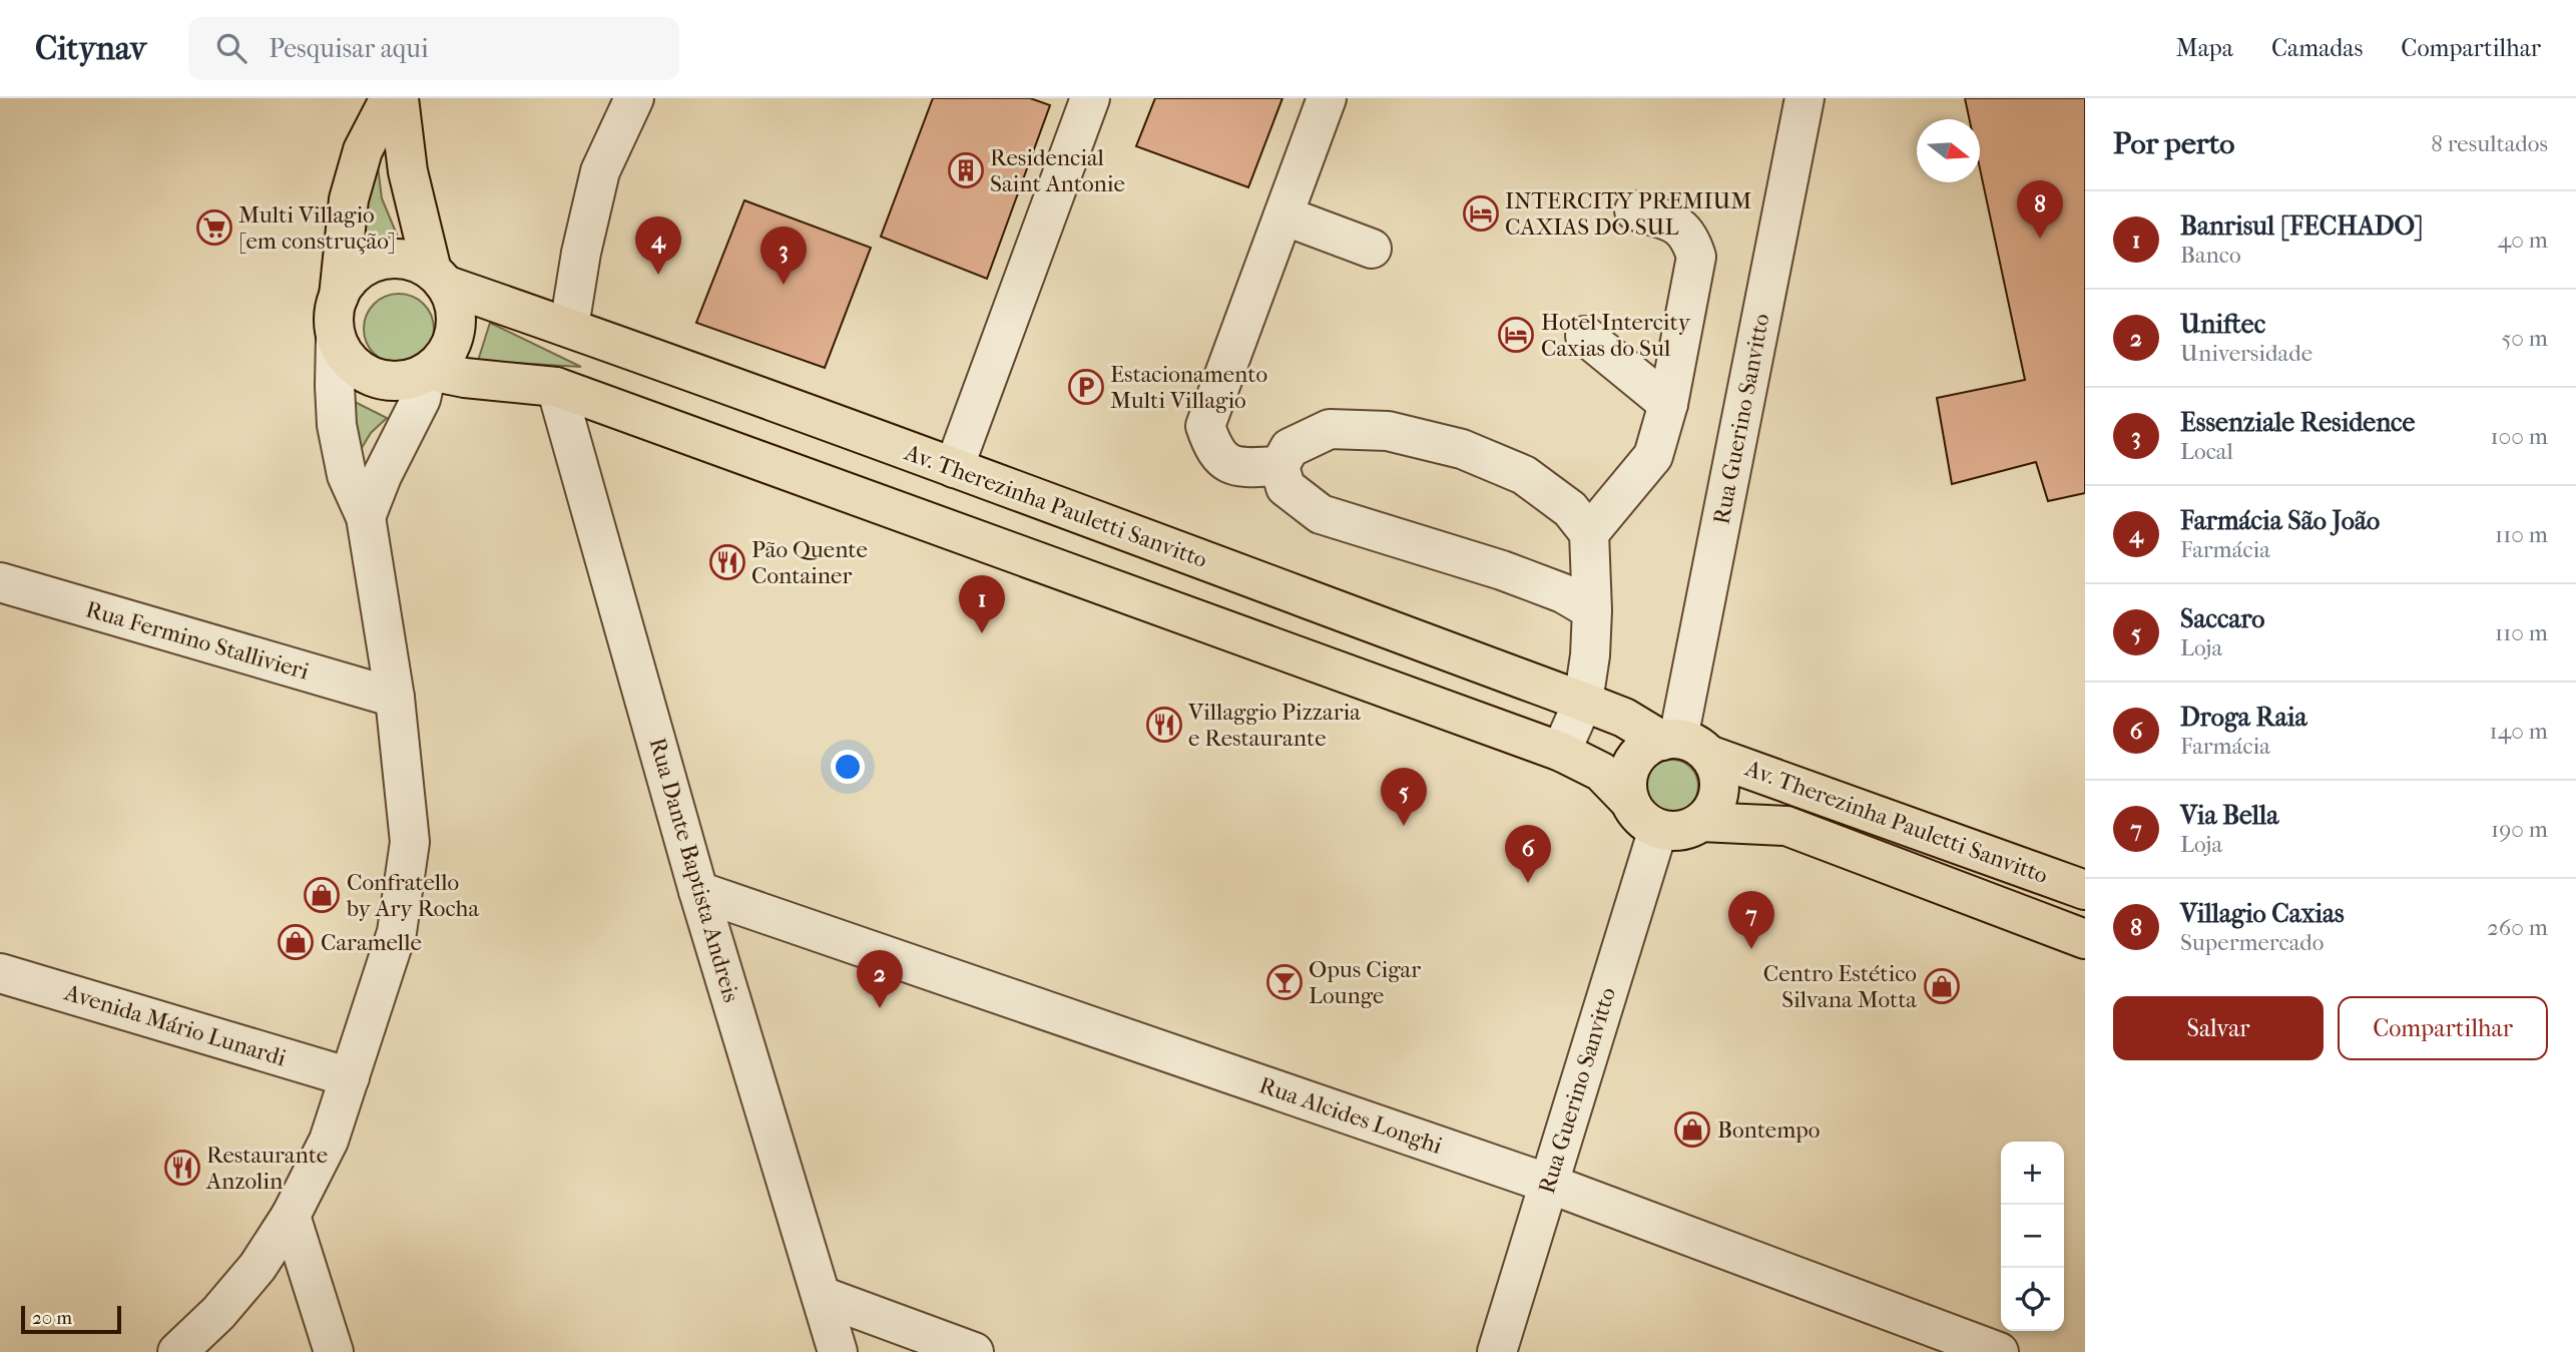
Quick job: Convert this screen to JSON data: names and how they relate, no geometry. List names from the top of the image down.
{
  "streets": {
    "main road": ["Av. Therezinha Pauletti Sanvitto"],
    "street": [
      "Rua Guerino Sanvitto",
      "Rua Fermino Stallivieri",
      "Rua Dante Baptista Andreis",
      "Avenida Mário Lunardi",
      "Rua Alcides Longhi"
    ]
  },
  "crossings": [
    ["Rua Guerino Sanvitto", "Av. Therezinha Pauletti Sanvitto"],
    ["Rua Guerino Sanvitto", "Rua Alcides Longhi"],
    ["Rua Dante Baptista Andreis", "Rua Alcides Longhi"]
  ],
  "places": {
    "building": ["Residencial Saint Antonie"],
    "hotel": ["INTERCITY PREMIUM CAXIAS DO SUL", "Hotel Intercity Caxias do Sul"],
    "supermarket": ["Multi Villagio [em construção]"],
    "parking": ["Estacionamento Multi Villagio"],
    "restaurant": ["Pão Quente Container", "Villaggio Pizzaria e Restaurante", "Restaurante Anzolin"],
    "shop": [
      "Confratello by Ary Rocha",
      "Caramelle",
      "Centro Estético Silvana Motta",
      "Bontempo"
    ],
    "bar": ["Opus Cigar Lounge"]
  },
  "scale_bar": "20 m",
  "north": "right",
  "page": {
    "header": "Citynav",
    "search": "Pesquisar aqui",
    "nav": ["Mapa", "Camadas", "Compartilhar"],
    "heading": ["Por perto", "8 resultados"],
    "pins": [
      "8",
      "4",
      "3",
      "1",
      "5",
      "6",
      "7",
      "2"
    ],
    "list": [
      {
        "mark": "1",
        "name": "Banrisul [FECHADO]",
        "note": "Banco",
        "value": "40 m"
      },
      {
        "mark": "2",
        "name": "Uniftec",
        "note": "Universidade",
        "value": "50 m"
      },
      {
        "mark": "3",
        "name": "Essenziale Residence",
        "note": "Local",
        "value": "100 m"
      },
      {
        "mark": "4",
        "name": "Farmácia São João",
        "note": "Farmácia",
        "value": "110 m"
      },
      {
        "mark": "5",
        "name": "Saccaro",
        "note": "Loja",
        "value": "110 m"
      },
      {
        "mark": "6",
        "name": "Droga Raia",
        "note": "Farmácia",
        "value": "140 m"
      },
      {
        "mark": "7",
        "name": "Via Bella",
        "note": "Loja",
        "value": "190 m"
      },
      {
        "mark": "8",
        "name": "Villagio Caxias",
        "note": "Supermercado",
        "value": "260 m"
      }
    ],
    "buttons": ["Salvar", "Compartilhar"],
    "map_buttons": ["+", "−"],
    "scale": "20 m"
  }
}
